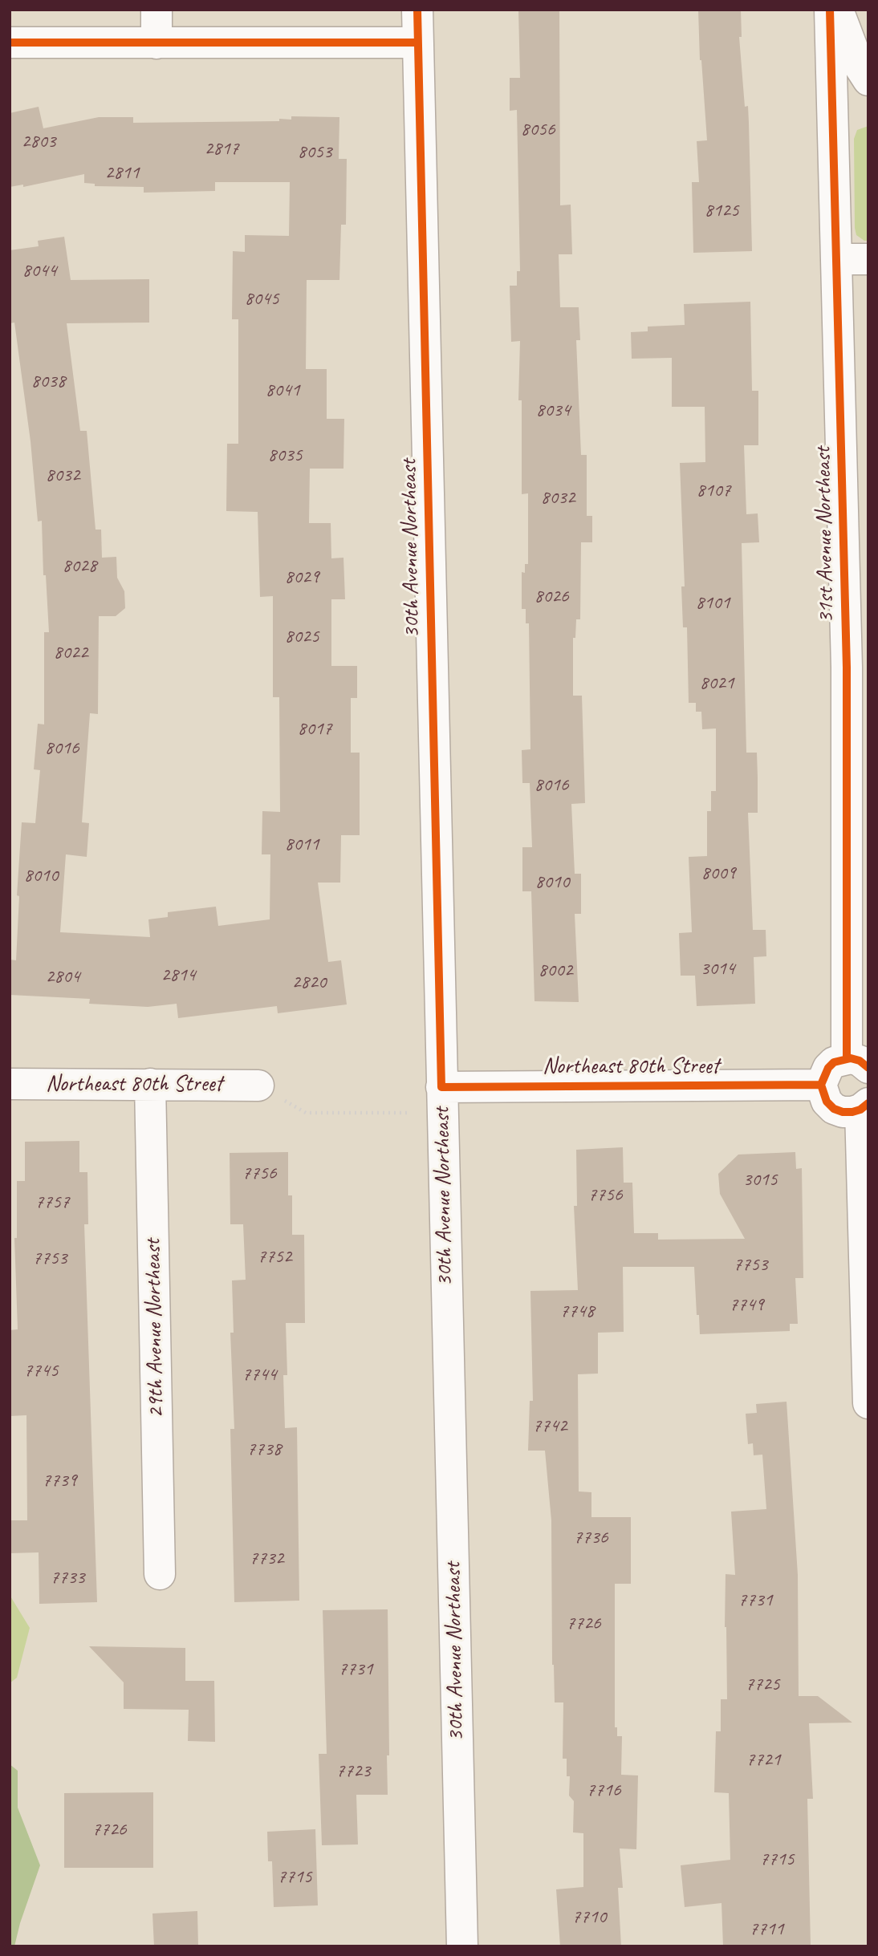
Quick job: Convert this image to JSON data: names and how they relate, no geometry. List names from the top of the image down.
{
  "streets": {
    "street": [
      "31st Avenue Northeast",
      "30th Avenue Northeast",
      "Northeast 80th Street",
      "29th Avenue Northeast"
    ]
  },
  "crossings": [
    ["30th Avenue Northeast", "Northeast 80th Street"],
    ["Northeast 80th Street", "29th Avenue Northeast"]
  ],
  "house_numbers": [
    "8056",
    "2803",
    "2817",
    "8053",
    "2811",
    "8125",
    "8044",
    "8045",
    "8038",
    "8041",
    "8034",
    "8035",
    "8032",
    "8107",
    "8032",
    "8028",
    "8029",
    "8026",
    "8101",
    "8025",
    "8022",
    "8021",
    "8017",
    "8016",
    "8016",
    "8011",
    "8009",
    "8010",
    "8010",
    "3014",
    "8002",
    "2814",
    "2804",
    "2820",
    "7756",
    "3015",
    "7756",
    "7757",
    "7752",
    "7753",
    "7753",
    "7749",
    "7748",
    "7745",
    "7744",
    "7742",
    "7738",
    "7739",
    "7736",
    "7732",
    "7733",
    "7731",
    "7726",
    "7731",
    "7725",
    "7721",
    "7723",
    "7716",
    "7726",
    "7715",
    "7715",
    "7710",
    "7711"
  ]
}
